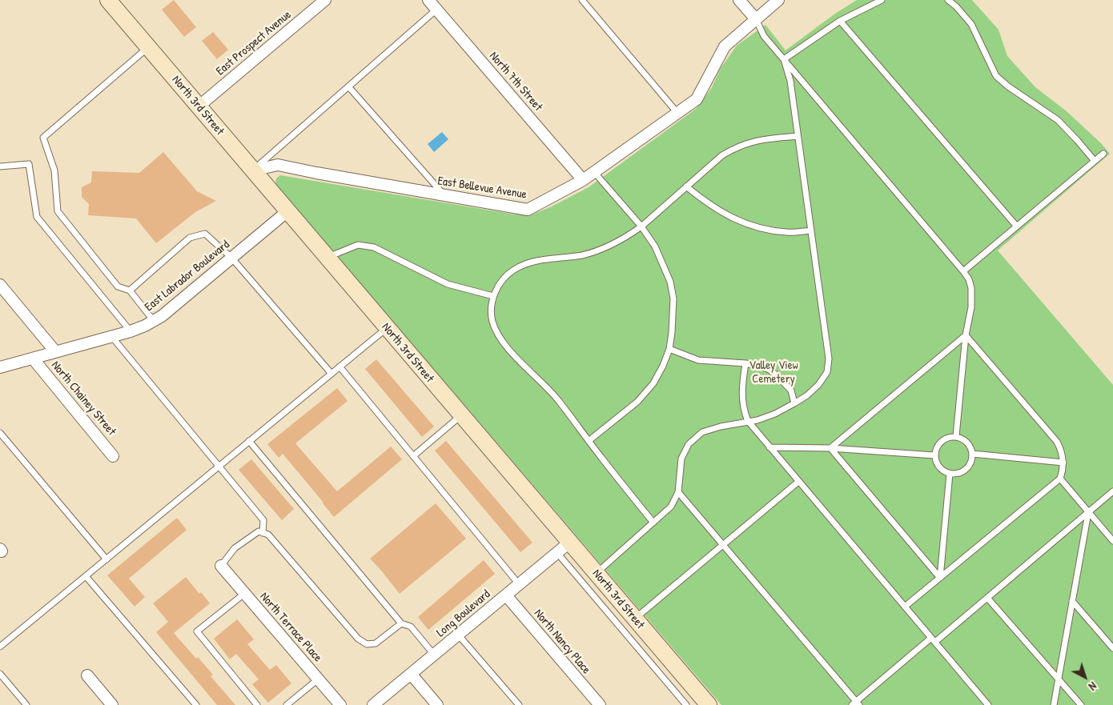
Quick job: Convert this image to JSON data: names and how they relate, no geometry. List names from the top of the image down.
{
  "streets": {
    "main road": ["North 3rd Street"],
    "street": [
      "East Prospect Avenue",
      "North 7th Street",
      "East Bellevue Avenue",
      "East Labrador Boulevard",
      "North Chainey Street",
      "Long Boulevard",
      "North Terrace Place",
      "North Nancy Place"
    ]
  },
  "crossings": [
    ["East Prospect Avenue", "North 3rd Street"],
    ["North 7th Street", "East Bellevue Avenue"],
    ["North 3rd Street", "East Bellevue Avenue"],
    ["North 3rd Street", "East Labrador Boulevard"],
    ["North 3rd Street", "Long Boulevard"],
    ["East Labrador Boulevard", "North Chainey Street"],
    ["Long Boulevard", "North Nancy Place"]
  ],
  "parks": ["Valley View Cemetery"],
  "north": "bottom right"
}
